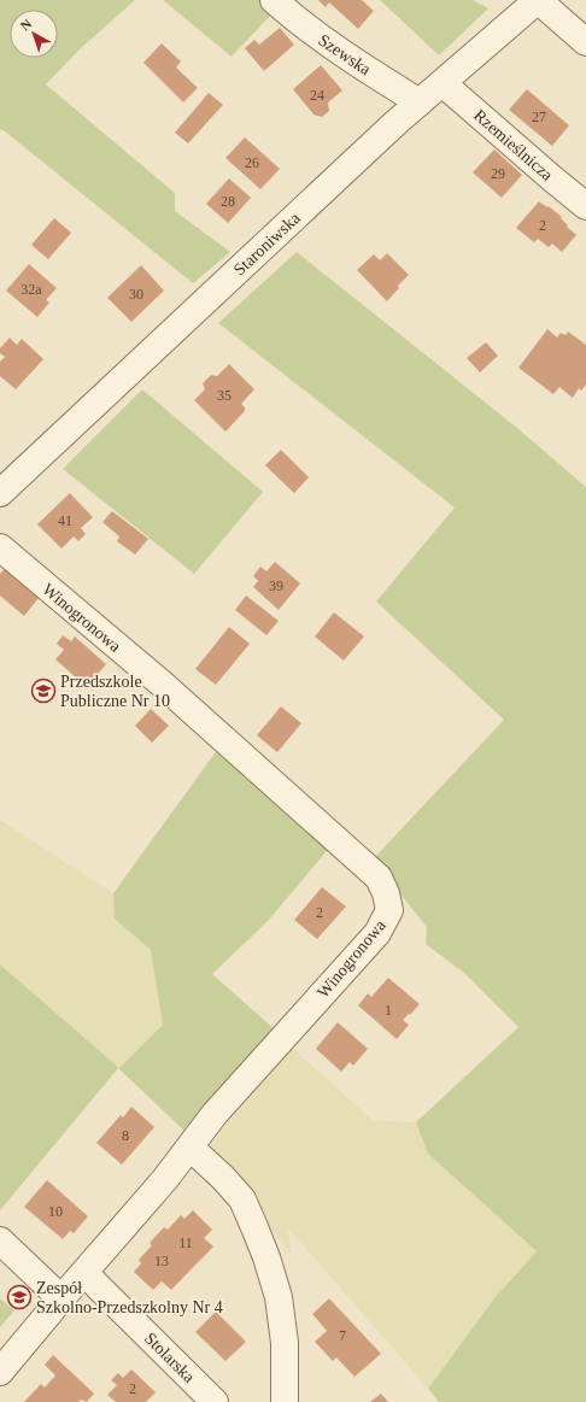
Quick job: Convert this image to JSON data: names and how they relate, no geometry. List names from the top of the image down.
{
  "streets": {
    "street": [
      "Szewska",
      "Rzemieślnicza",
      "Staroniwska",
      "Winogronowa",
      "Stolarska"
    ]
  },
  "crossings": [
    ["Szewska", "Staroniwska"],
    ["Rzemieślnicza", "Staroniwska"],
    ["Winogronowa", "Stolarska"]
  ],
  "places": {
    "school or university": ["Przedszkole Publiczne Nr 10", "Zespół Szkolno-Przedszkolny Nr 4"]
  },
  "house_numbers": [
    "24",
    "27",
    "26",
    "29",
    "28",
    "2",
    "32a",
    "30",
    "35",
    "41",
    "39",
    "2",
    "1",
    "8",
    "10",
    "11",
    "13",
    "7",
    "2"
  ],
  "north": "top left"
}
